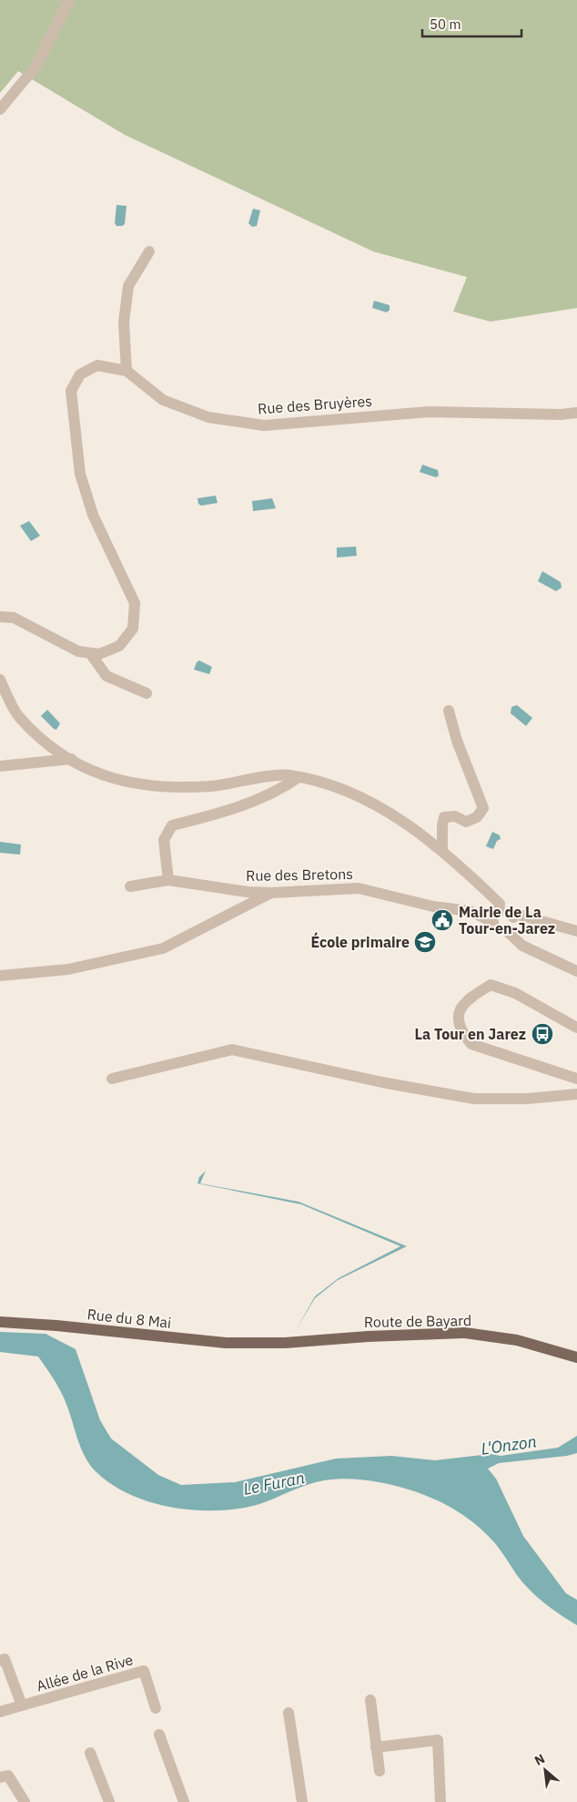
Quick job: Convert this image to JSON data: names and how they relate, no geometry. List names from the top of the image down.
{
  "streets": {
    "main road": ["Rue du 8 Mai", "Route de Bayard"],
    "street": ["Rue des Bruyères", "Rue des Bretons", "Allée de la Rive"]
  },
  "crossings": [
    ["Rue du 8 Mai", "Route de Bayard"]
  ],
  "water": ["L'Onzon", "Le Furan"],
  "places": {
    "public building": ["Mairie de La Tour-en-Jarez"],
    "school or university": ["École primaire"],
    "bus stop": ["La Tour en Jarez"]
  },
  "scale_bar": "50 m",
  "north": "top left"
}
